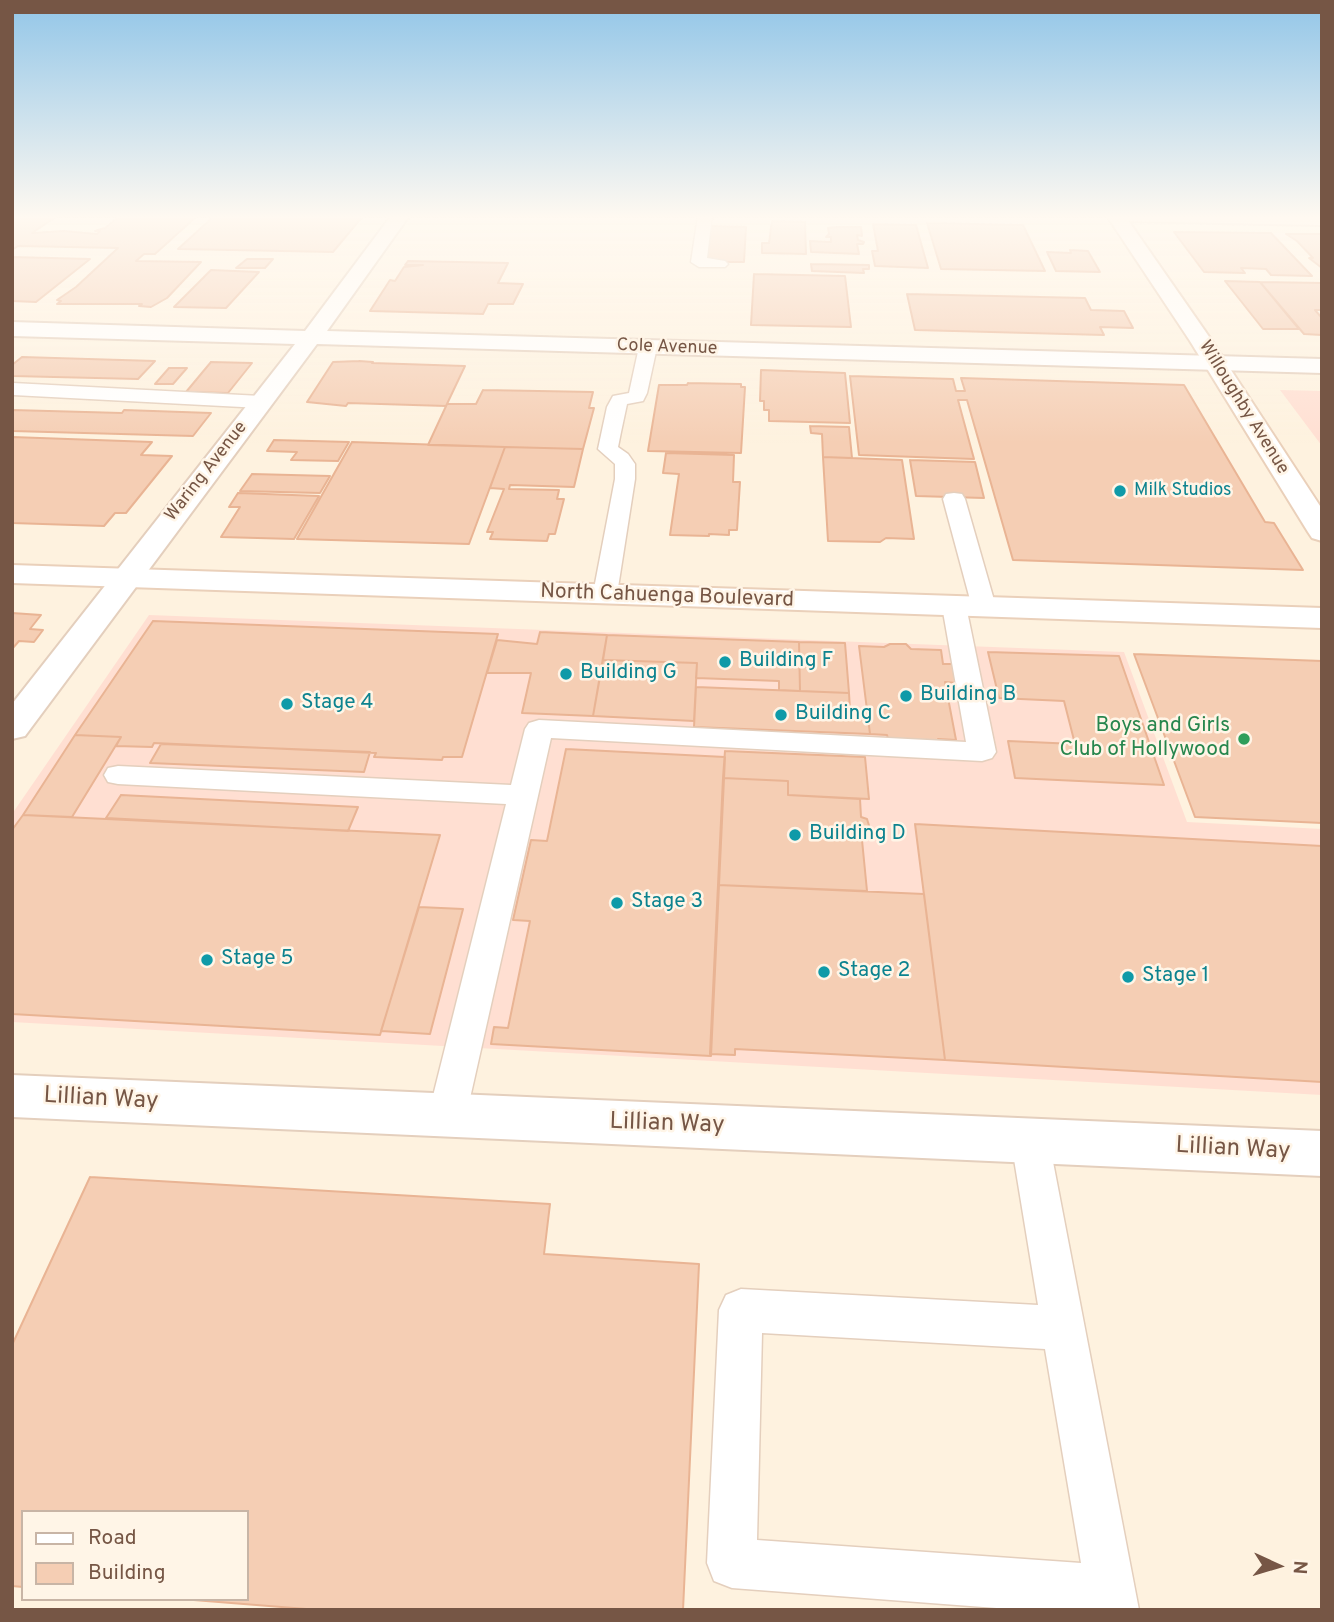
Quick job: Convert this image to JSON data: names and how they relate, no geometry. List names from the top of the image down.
{
  "streets": {
    "street": [
      "Cole Avenue",
      "Willoughby Avenue",
      "Waring Avenue",
      "North Cahuenga Boulevard",
      "Lillian Way"
    ]
  },
  "crossings": [
    ["Cole Avenue", "Willoughby Avenue"],
    ["Cole Avenue", "Waring Avenue"],
    ["Waring Avenue", "North Cahuenga Boulevard"]
  ],
  "places": [
    "Milk Studios",
    "Building F",
    "Building G",
    "Building B",
    "Stage 4",
    "Building C",
    "Boys and Girls Club of Hollywood",
    "Building D",
    "Stage 3",
    "Stage 5",
    "Stage 2",
    "Stage 1"
  ],
  "legend": ["Road", "Building"],
  "north": "right"
}
